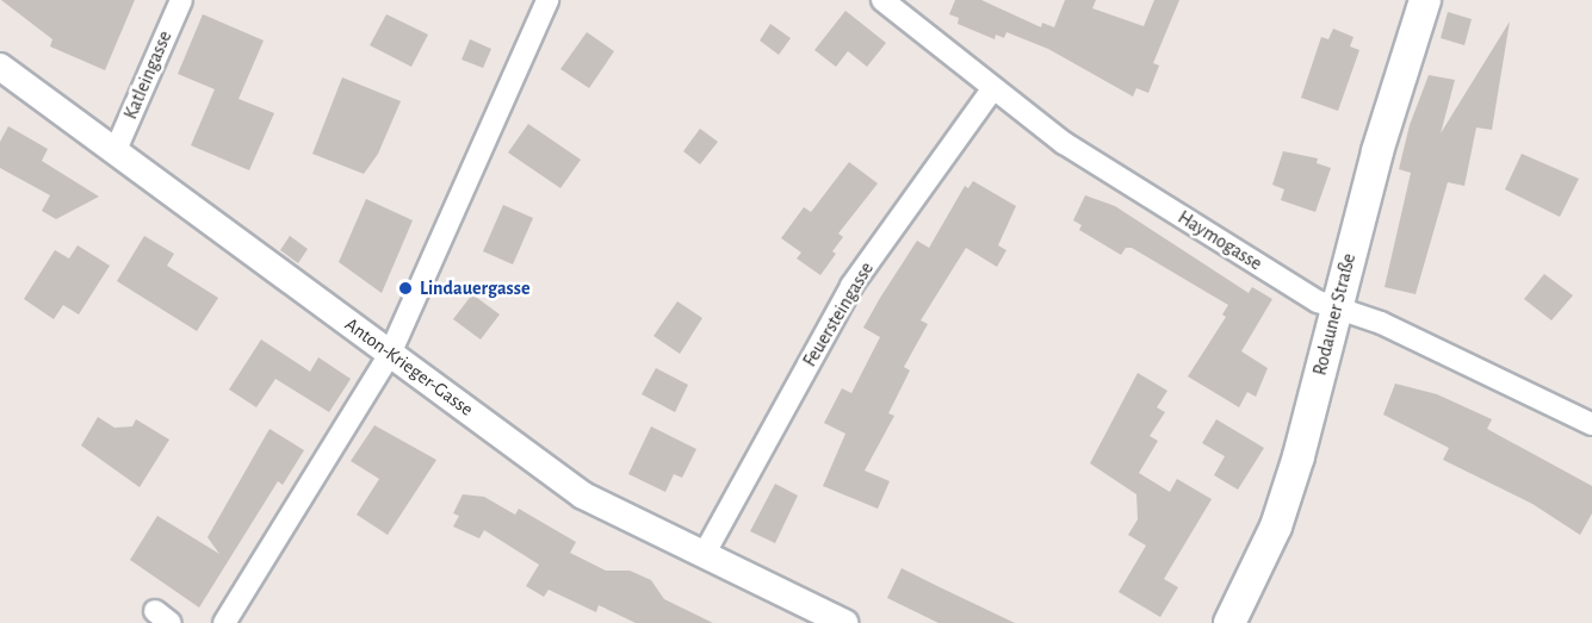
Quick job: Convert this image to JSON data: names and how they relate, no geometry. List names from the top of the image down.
{
  "streets": {
    "main road": ["Rodauner Straße"],
    "street": [
      "Katleingasse",
      "Haymogasse",
      "Feuersteingasse",
      "Anton-Krieger-Gasse"
    ]
  },
  "crossings": [
    ["Katleingasse", "Anton-Krieger-Gasse"],
    ["Haymogasse", "Feuersteingasse"],
    ["Haymogasse", "Rodauner Straße"],
    ["Feuersteingasse", "Anton-Krieger-Gasse"]
  ],
  "places": ["Lindauergasse"]
}
